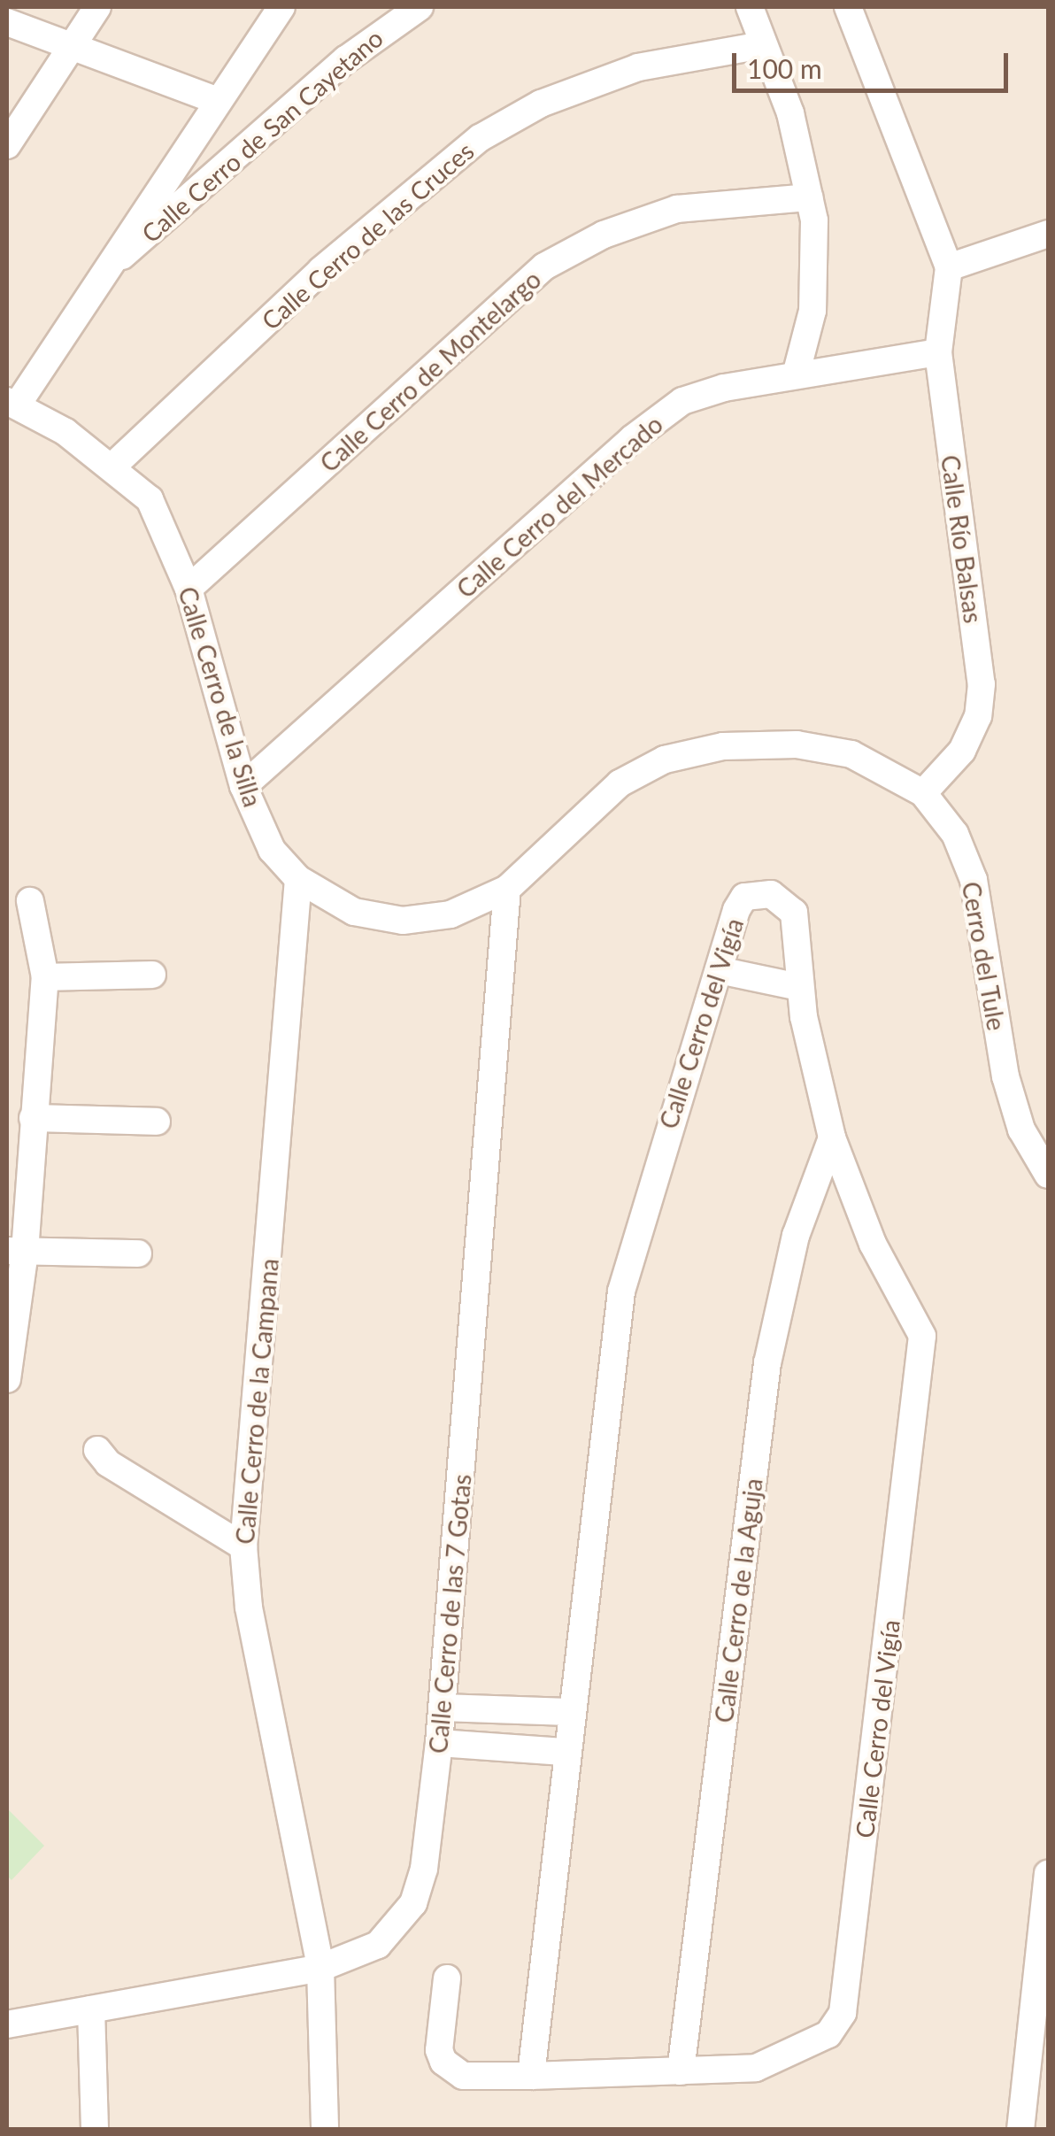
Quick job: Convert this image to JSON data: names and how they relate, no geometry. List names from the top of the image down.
{
  "streets": {
    "street": [
      "Calle Cerro de San Cayetano",
      "Calle Cerro de las Cruces",
      "Calle Cerro de Montelargo",
      "Calle Cerro del Mercado",
      "Calle Río Balsas",
      "Calle Cerro de la Silla",
      "Cerro del Tule",
      "Calle Cerro del Vigía",
      "Calle Cerro de la Campana",
      "Calle Cerro de la Aguja",
      "Calle Cerro de las 7 Gotas"
    ]
  },
  "crossings": [
    ["Calle Cerro de San Cayetano", "Calle Cerro de la Silla"],
    ["Calle Cerro de las Cruces", "Calle Cerro de la Silla"],
    ["Calle Cerro de Montelargo", "Calle Cerro de la Silla"],
    ["Calle Cerro del Mercado", "Calle Río Balsas"],
    ["Calle Cerro del Mercado", "Calle Cerro de la Silla"],
    ["Calle Río Balsas", "Cerro del Tule"],
    ["Calle Cerro de la Silla", "Cerro del Tule"],
    ["Calle Cerro de la Silla", "Calle Cerro de la Campana"],
    ["Calle Cerro de la Silla", "Calle Cerro de las 7 Gotas"],
    ["Cerro del Tule", "Calle Cerro de las 7 Gotas"],
    ["Calle Cerro del Vigía", "Calle Cerro de la Aguja"],
    ["Calle Cerro de la Campana", "Calle Cerro de las 7 Gotas"]
  ],
  "scale_bar": "100 m"
}
